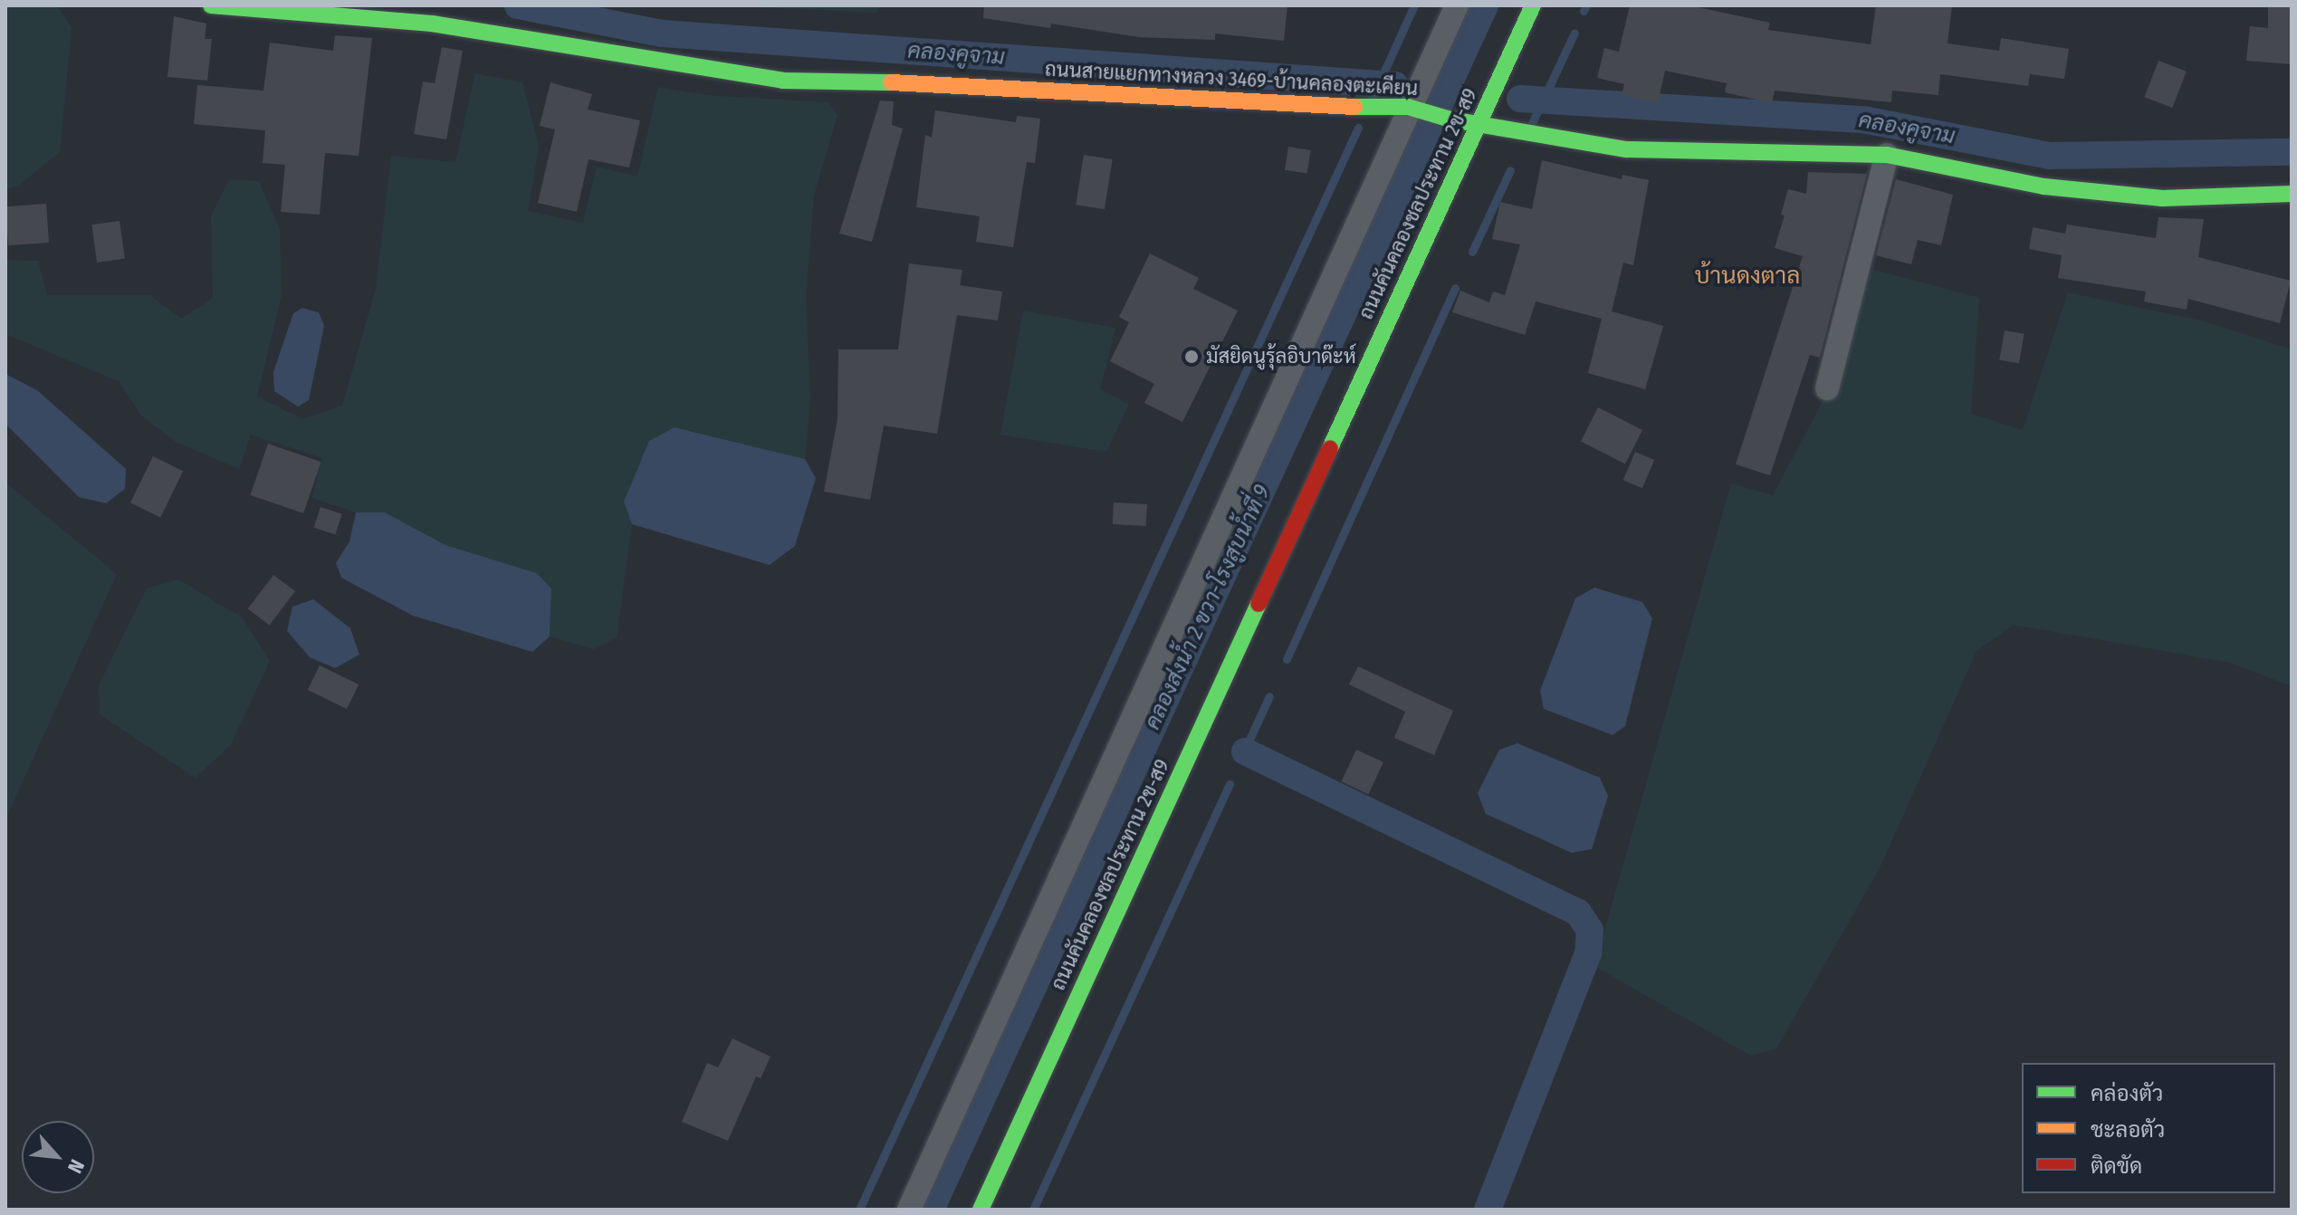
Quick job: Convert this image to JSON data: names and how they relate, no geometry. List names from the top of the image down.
{
  "streets": {
    "street": ["ถนนสายแยกทางหลวง 3469-บ้านคลองตะเคียน", "ถนนคันคลองชลประทาน 2ข-ส9"]
  },
  "crossings": [
    ["ถนนสายแยกทางหลวง 3469-บ้านคลองตะเคียน", "ถนนคันคลองชลประทาน 2ข-ส9"]
  ],
  "districts": ["บ้านดงตาล"],
  "water": ["คลองคูจาม", "คลองส่งน้ำ 2 ขวา-โรงสูบน้ำที่ 9"],
  "places": ["มัสยิดนูรุ้ลอิบาด๊ะห์"],
  "legend": ["คล่องตัว", "ชะลอตัว", "ติดขัด"],
  "north": "bottom right"
}
